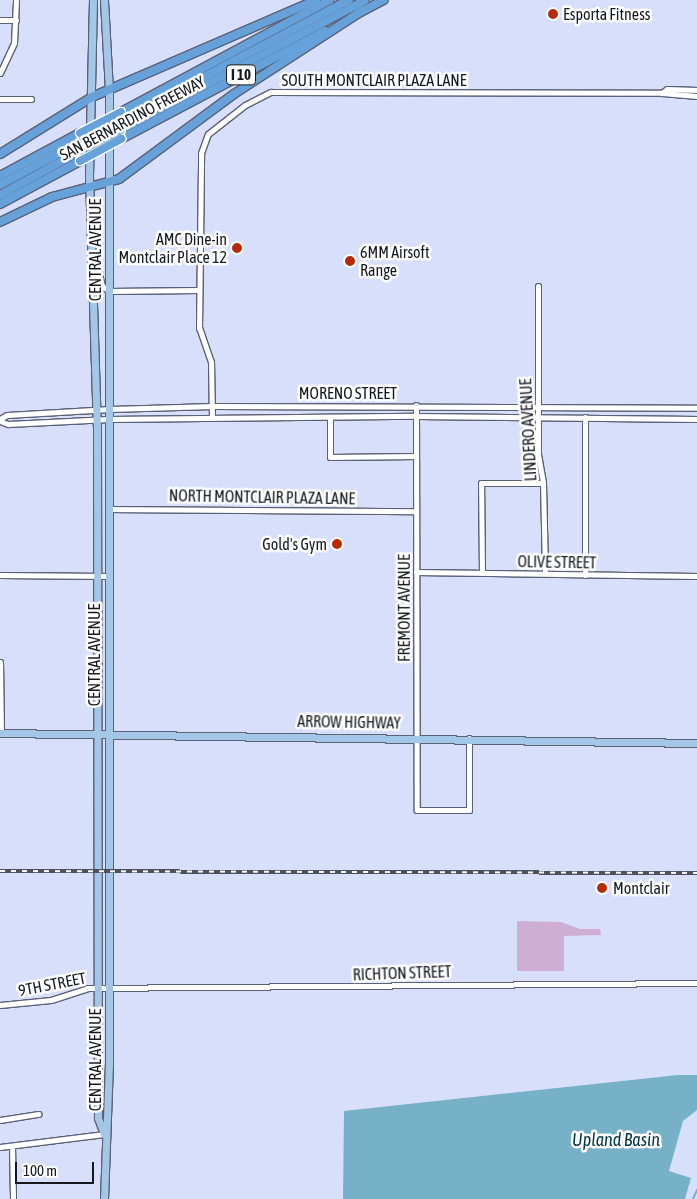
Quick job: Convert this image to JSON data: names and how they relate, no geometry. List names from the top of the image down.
{
  "streets": {
    "highway": ["I 10", "SAN BERNARDINO FREEWAY"],
    "main road": ["CENTRAL AVENUE", "ARROW HIGHWAY"],
    "street": [
      "SOUTH MONTCLAIR PLAZA LANE",
      "MORENO STREET",
      "LINDERO AVENUE",
      "NORTH MONTCLAIR PLAZA LANE",
      "OLIVE STREET",
      "FREMONT AVENUE",
      "RICHTON STREET",
      "9TH STREET"
    ]
  },
  "crossings": [
    ["SOUTH MONTCLAIR PLAZA LANE", "MORENO STREET"],
    ["CENTRAL AVENUE", "MORENO STREET"],
    ["CENTRAL AVENUE", "NORTH MONTCLAIR PLAZA LANE"],
    ["CENTRAL AVENUE", "ARROW HIGHWAY"],
    ["CENTRAL AVENUE", "RICHTON STREET"],
    ["CENTRAL AVENUE", "9TH STREET"],
    ["MORENO STREET", "LINDERO AVENUE"],
    ["MORENO STREET", "FREMONT AVENUE"],
    ["LINDERO AVENUE", "OLIVE STREET"],
    ["NORTH MONTCLAIR PLAZA LANE", "FREMONT AVENUE"],
    ["OLIVE STREET", "FREMONT AVENUE"],
    ["FREMONT AVENUE", "ARROW HIGHWAY"],
    ["RICHTON STREET", "9TH STREET"]
  ],
  "water": ["Upland Basin"],
  "places": [
    "Esporta Fitness",
    "AMC Dine-in Montclair Place 12",
    "6MM Airsoft Range",
    "Gold's Gym",
    "Montclair"
  ],
  "scale_bar": "100 m"
}
